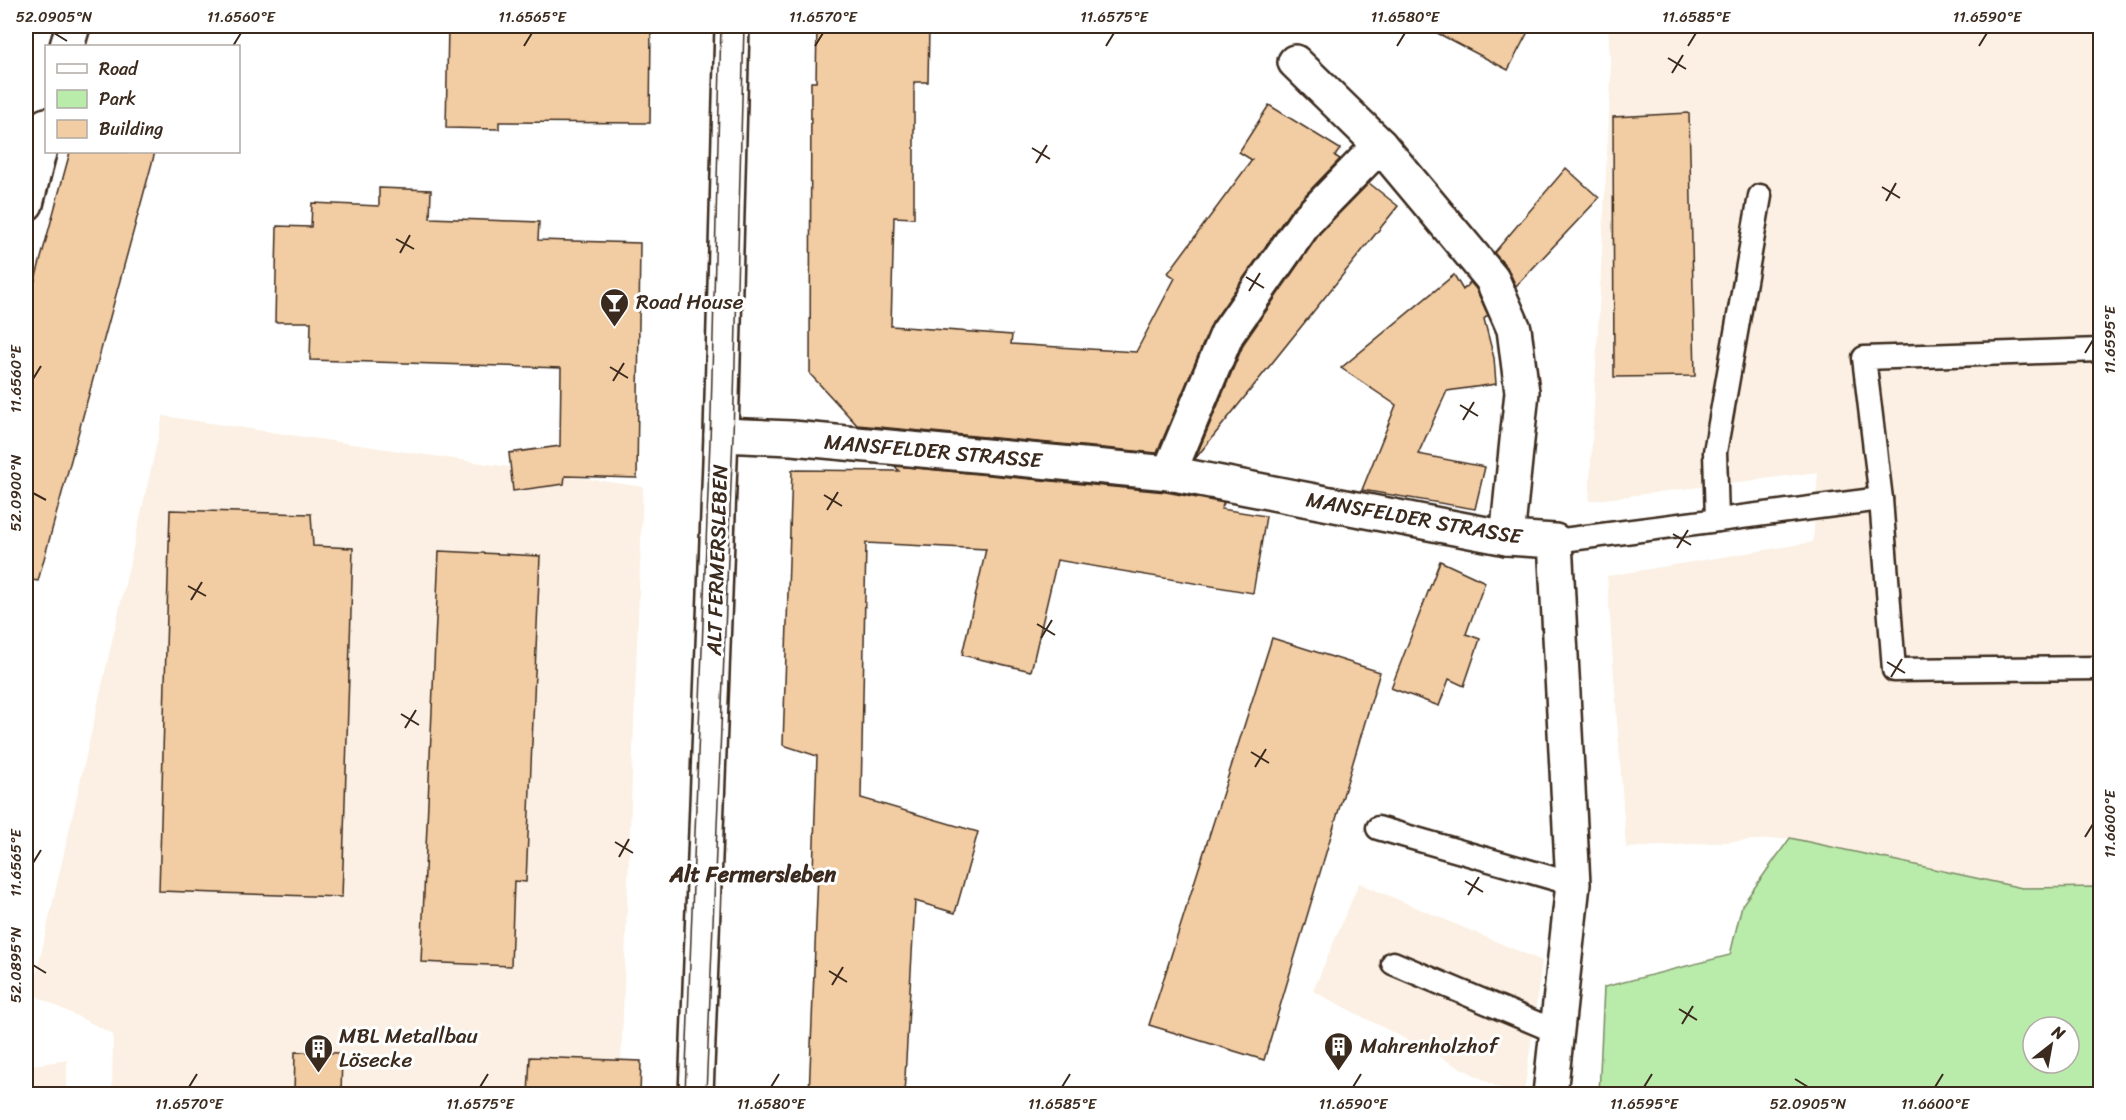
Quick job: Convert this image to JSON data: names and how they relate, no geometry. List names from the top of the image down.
{
  "streets": {
    "street": ["MANSFELDER STRASSE", "ALT FERMERSLEBEN"]
  },
  "crossings": [
    ["MANSFELDER STRASSE", "ALT FERMERSLEBEN"]
  ],
  "districts": ["Alt Fermersleben"],
  "places": {
    "bar": ["Road House"],
    "building": ["Mahrenholzhof", "MBL Metallbau Lösecke"]
  },
  "legend": ["Road", "Park", "Building"],
  "north": "top right",
  "coordinates": [
    "52.0905°N",
    "11.6560°E",
    "11.6565°E",
    "11.6570°E",
    "11.6575°E",
    "11.6580°E",
    "11.6585°E",
    "11.6590°E",
    "11.6595°E",
    "52.0900°N",
    "11.6600°E",
    "52.0895°N"
  ]
}
